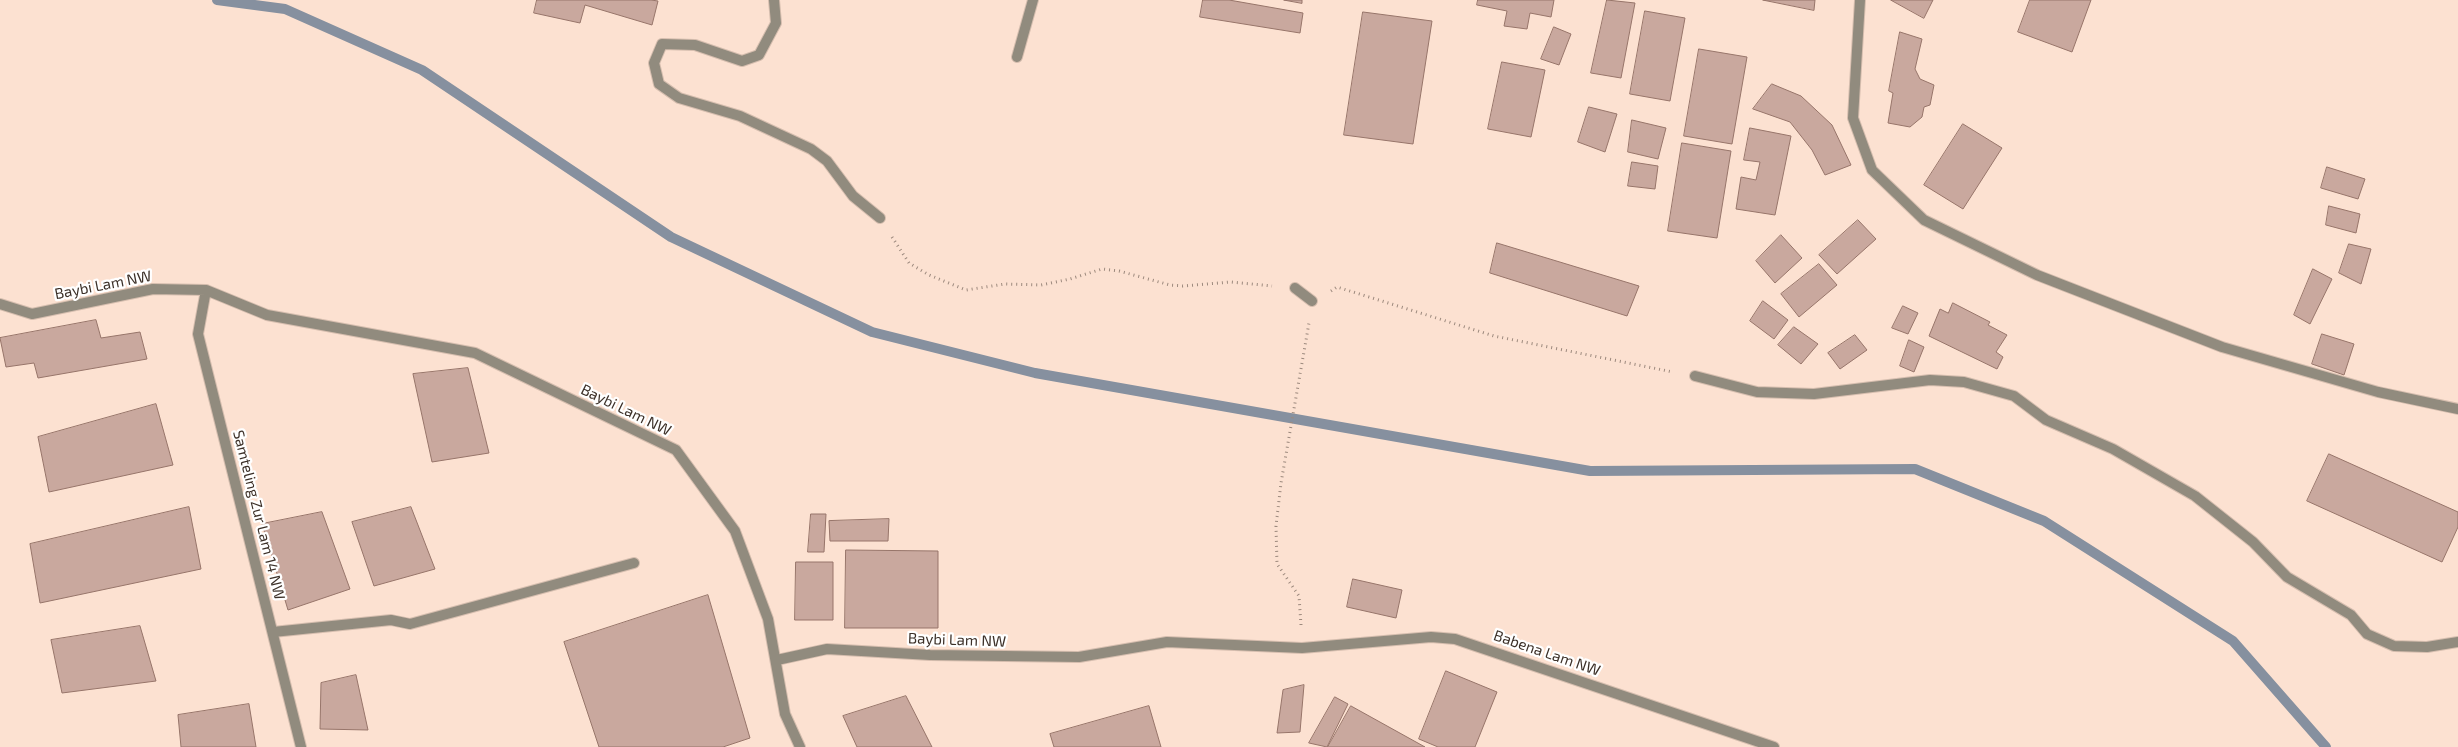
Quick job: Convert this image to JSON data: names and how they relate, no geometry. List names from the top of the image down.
{
  "streets": {
    "street": ["Baybi Lam NW", "Samteling Zur Lam 14 NW", "Babena Lam NW"]
  },
  "crossings": [
    ["Baybi Lam NW", "Samteling Zur Lam 14 NW"],
    ["Baybi Lam NW", "Babena Lam NW"]
  ]
}
